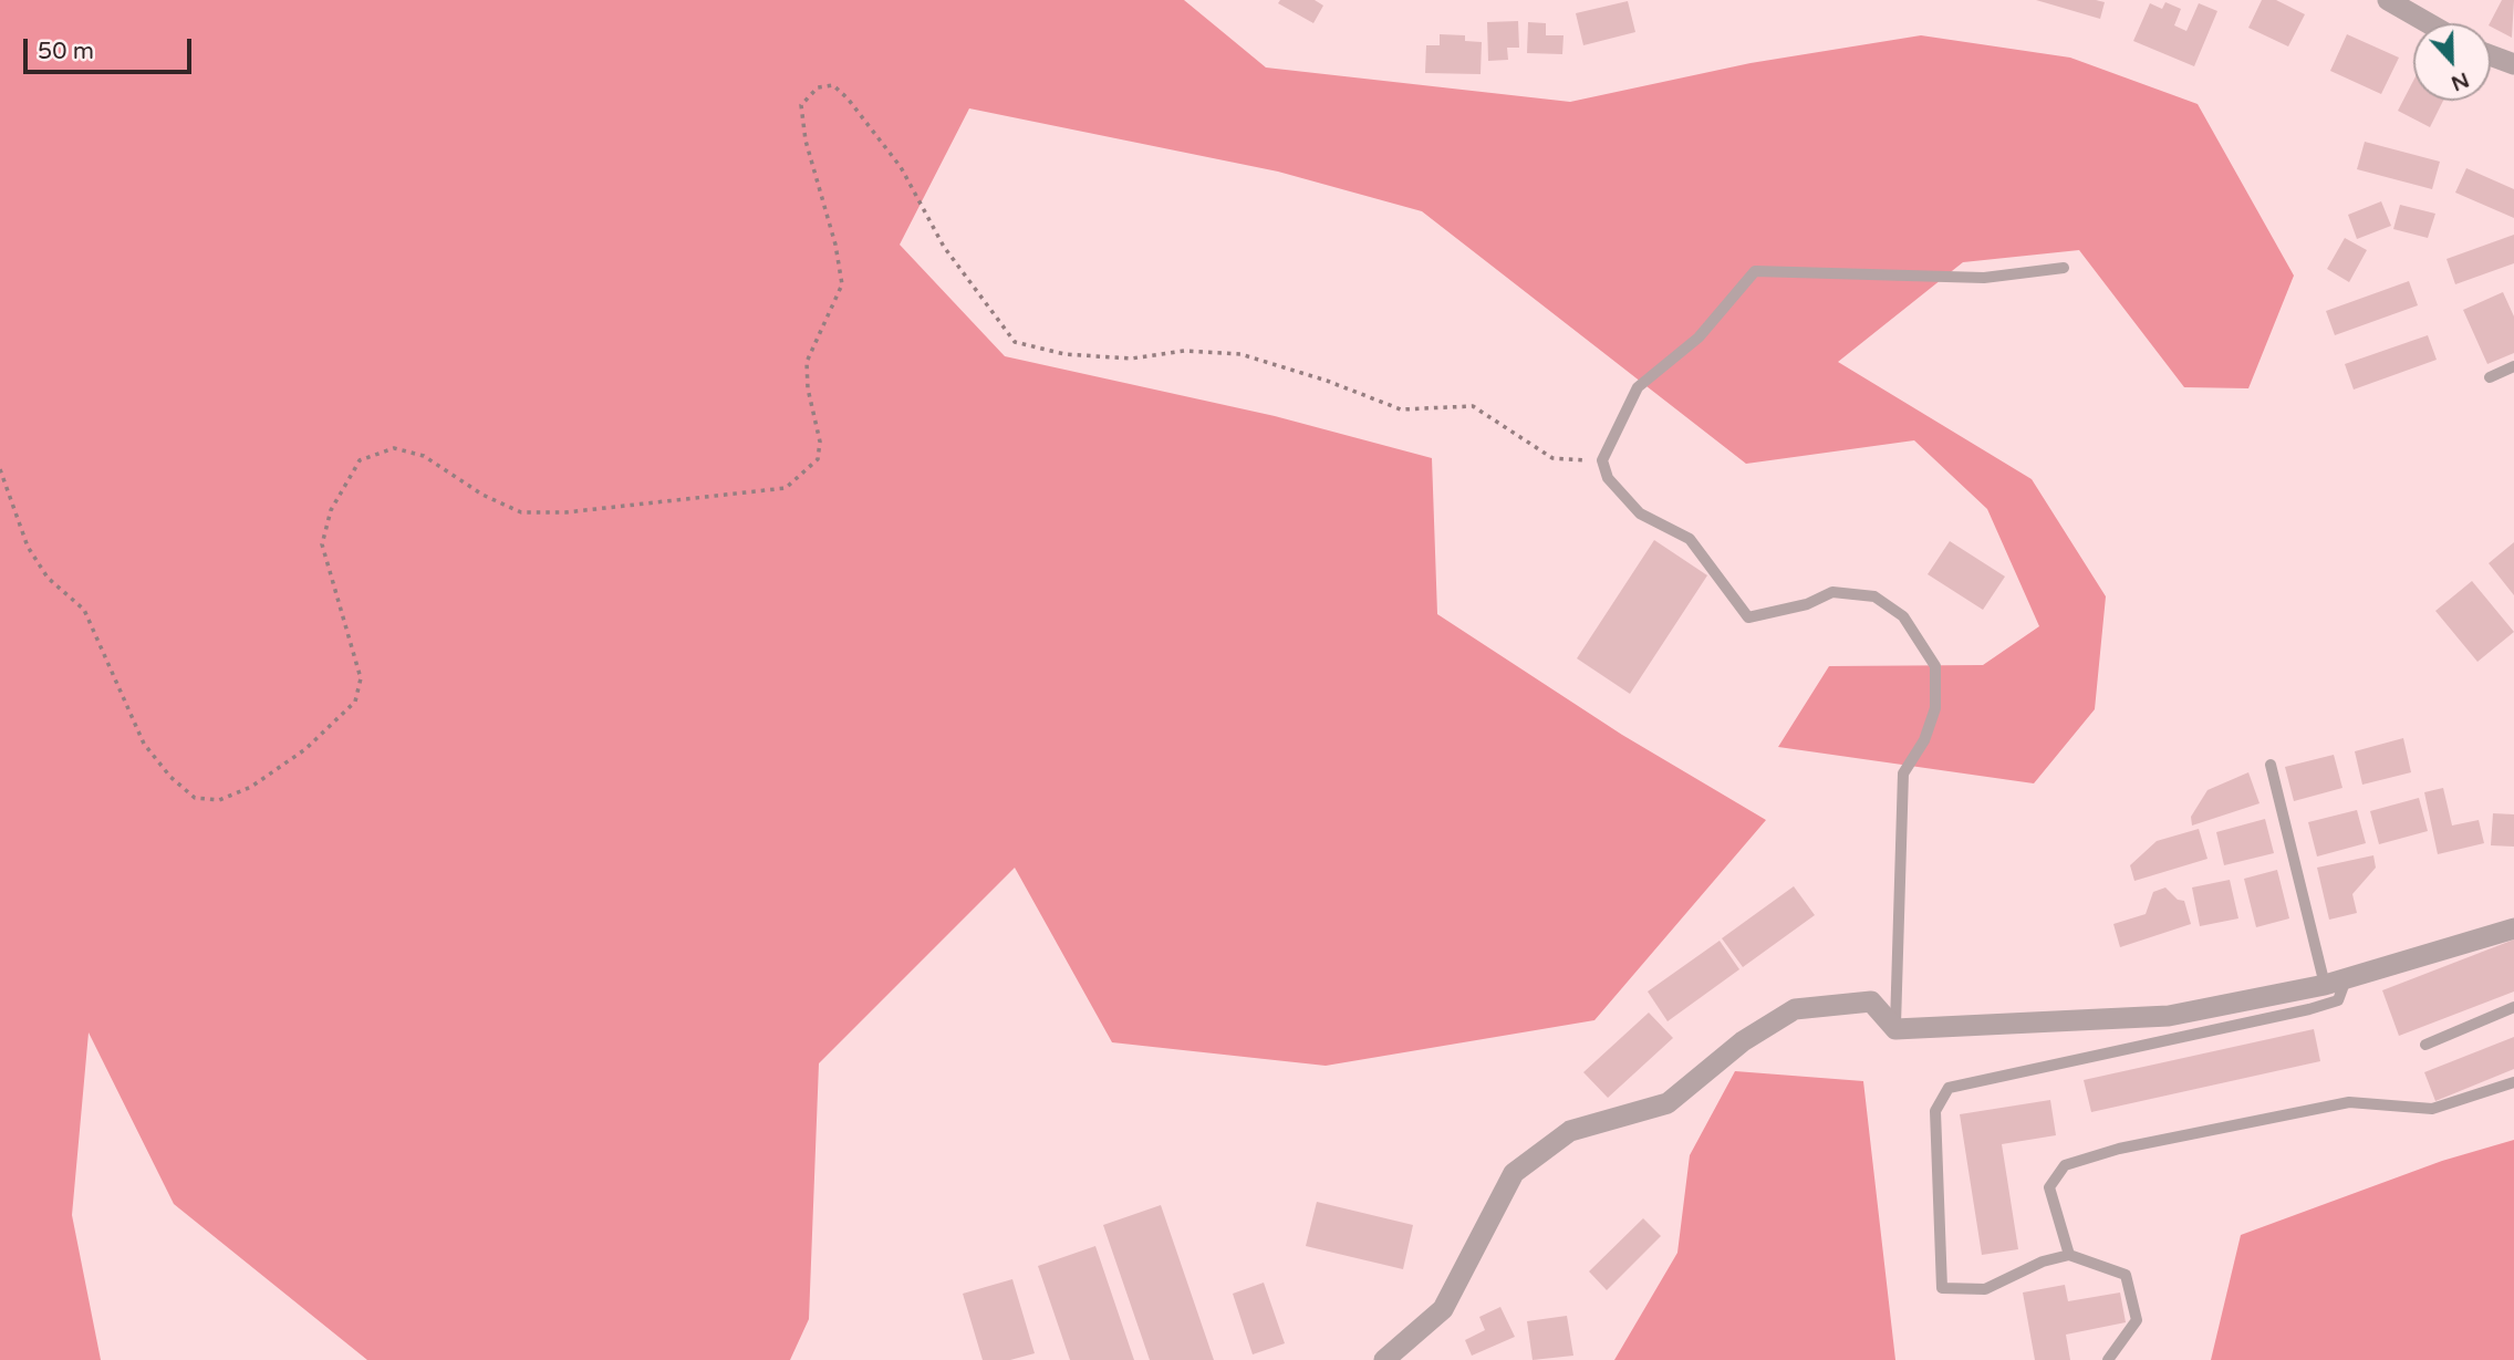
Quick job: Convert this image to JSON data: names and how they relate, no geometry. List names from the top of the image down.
{
  "scale_bar": "50 m",
  "north": "bottom"
}
